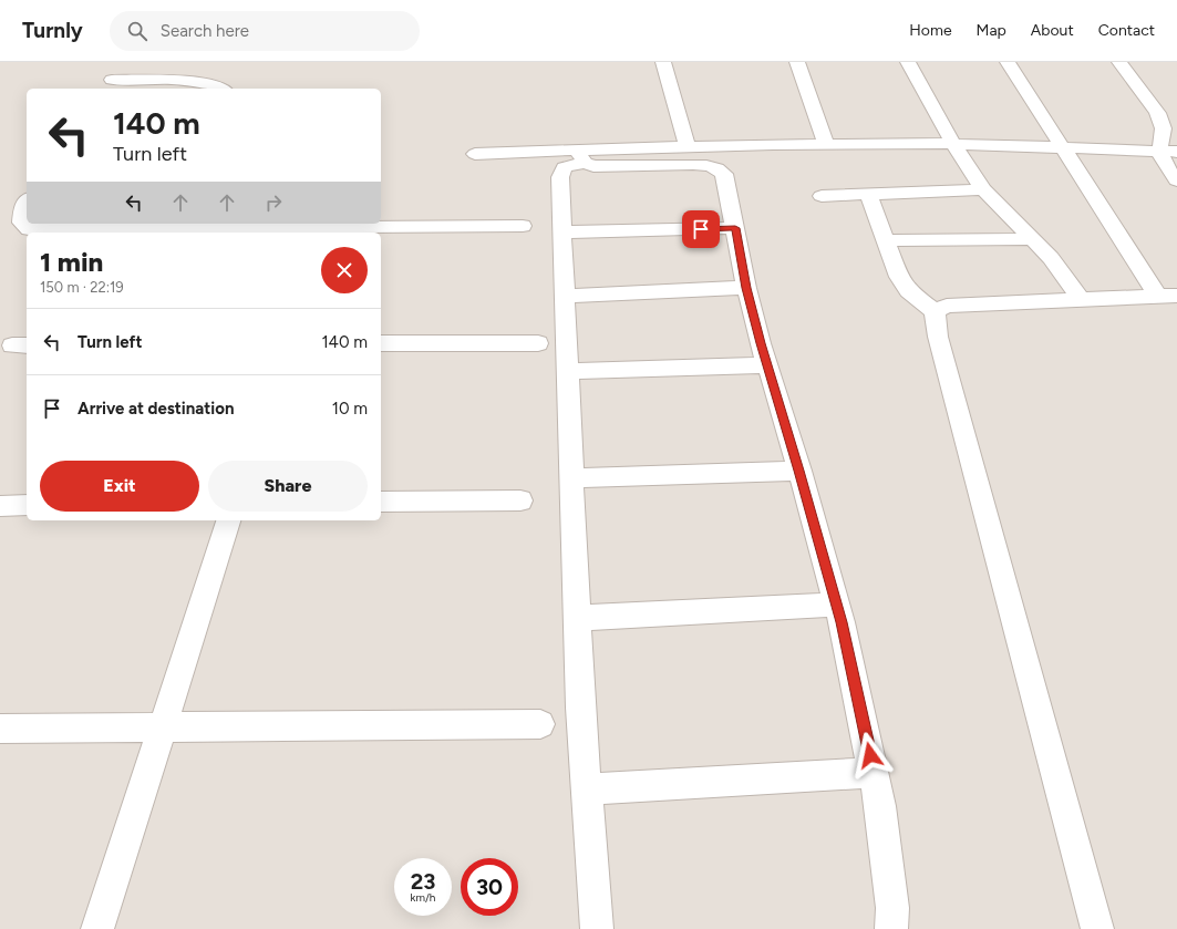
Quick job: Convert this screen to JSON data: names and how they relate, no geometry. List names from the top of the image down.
{
  "page": {
    "header": "Turnly",
    "search": "Search here",
    "nav": [
      "Home",
      "Map",
      "About",
      "Contact"
    ],
    "turn": ["140 m", "Turn left"],
    "heading": ["1 min", "150 m · 22:19"],
    "list": [
      {
        "name": "Turn left",
        "value": "140 m"
      },
      {
        "name": "Arrive at destination",
        "value": "10 m"
      }
    ],
    "buttons": ["Exit", "Share"],
    "speed": "23 km/h",
    "limit": "30"
  }
}
